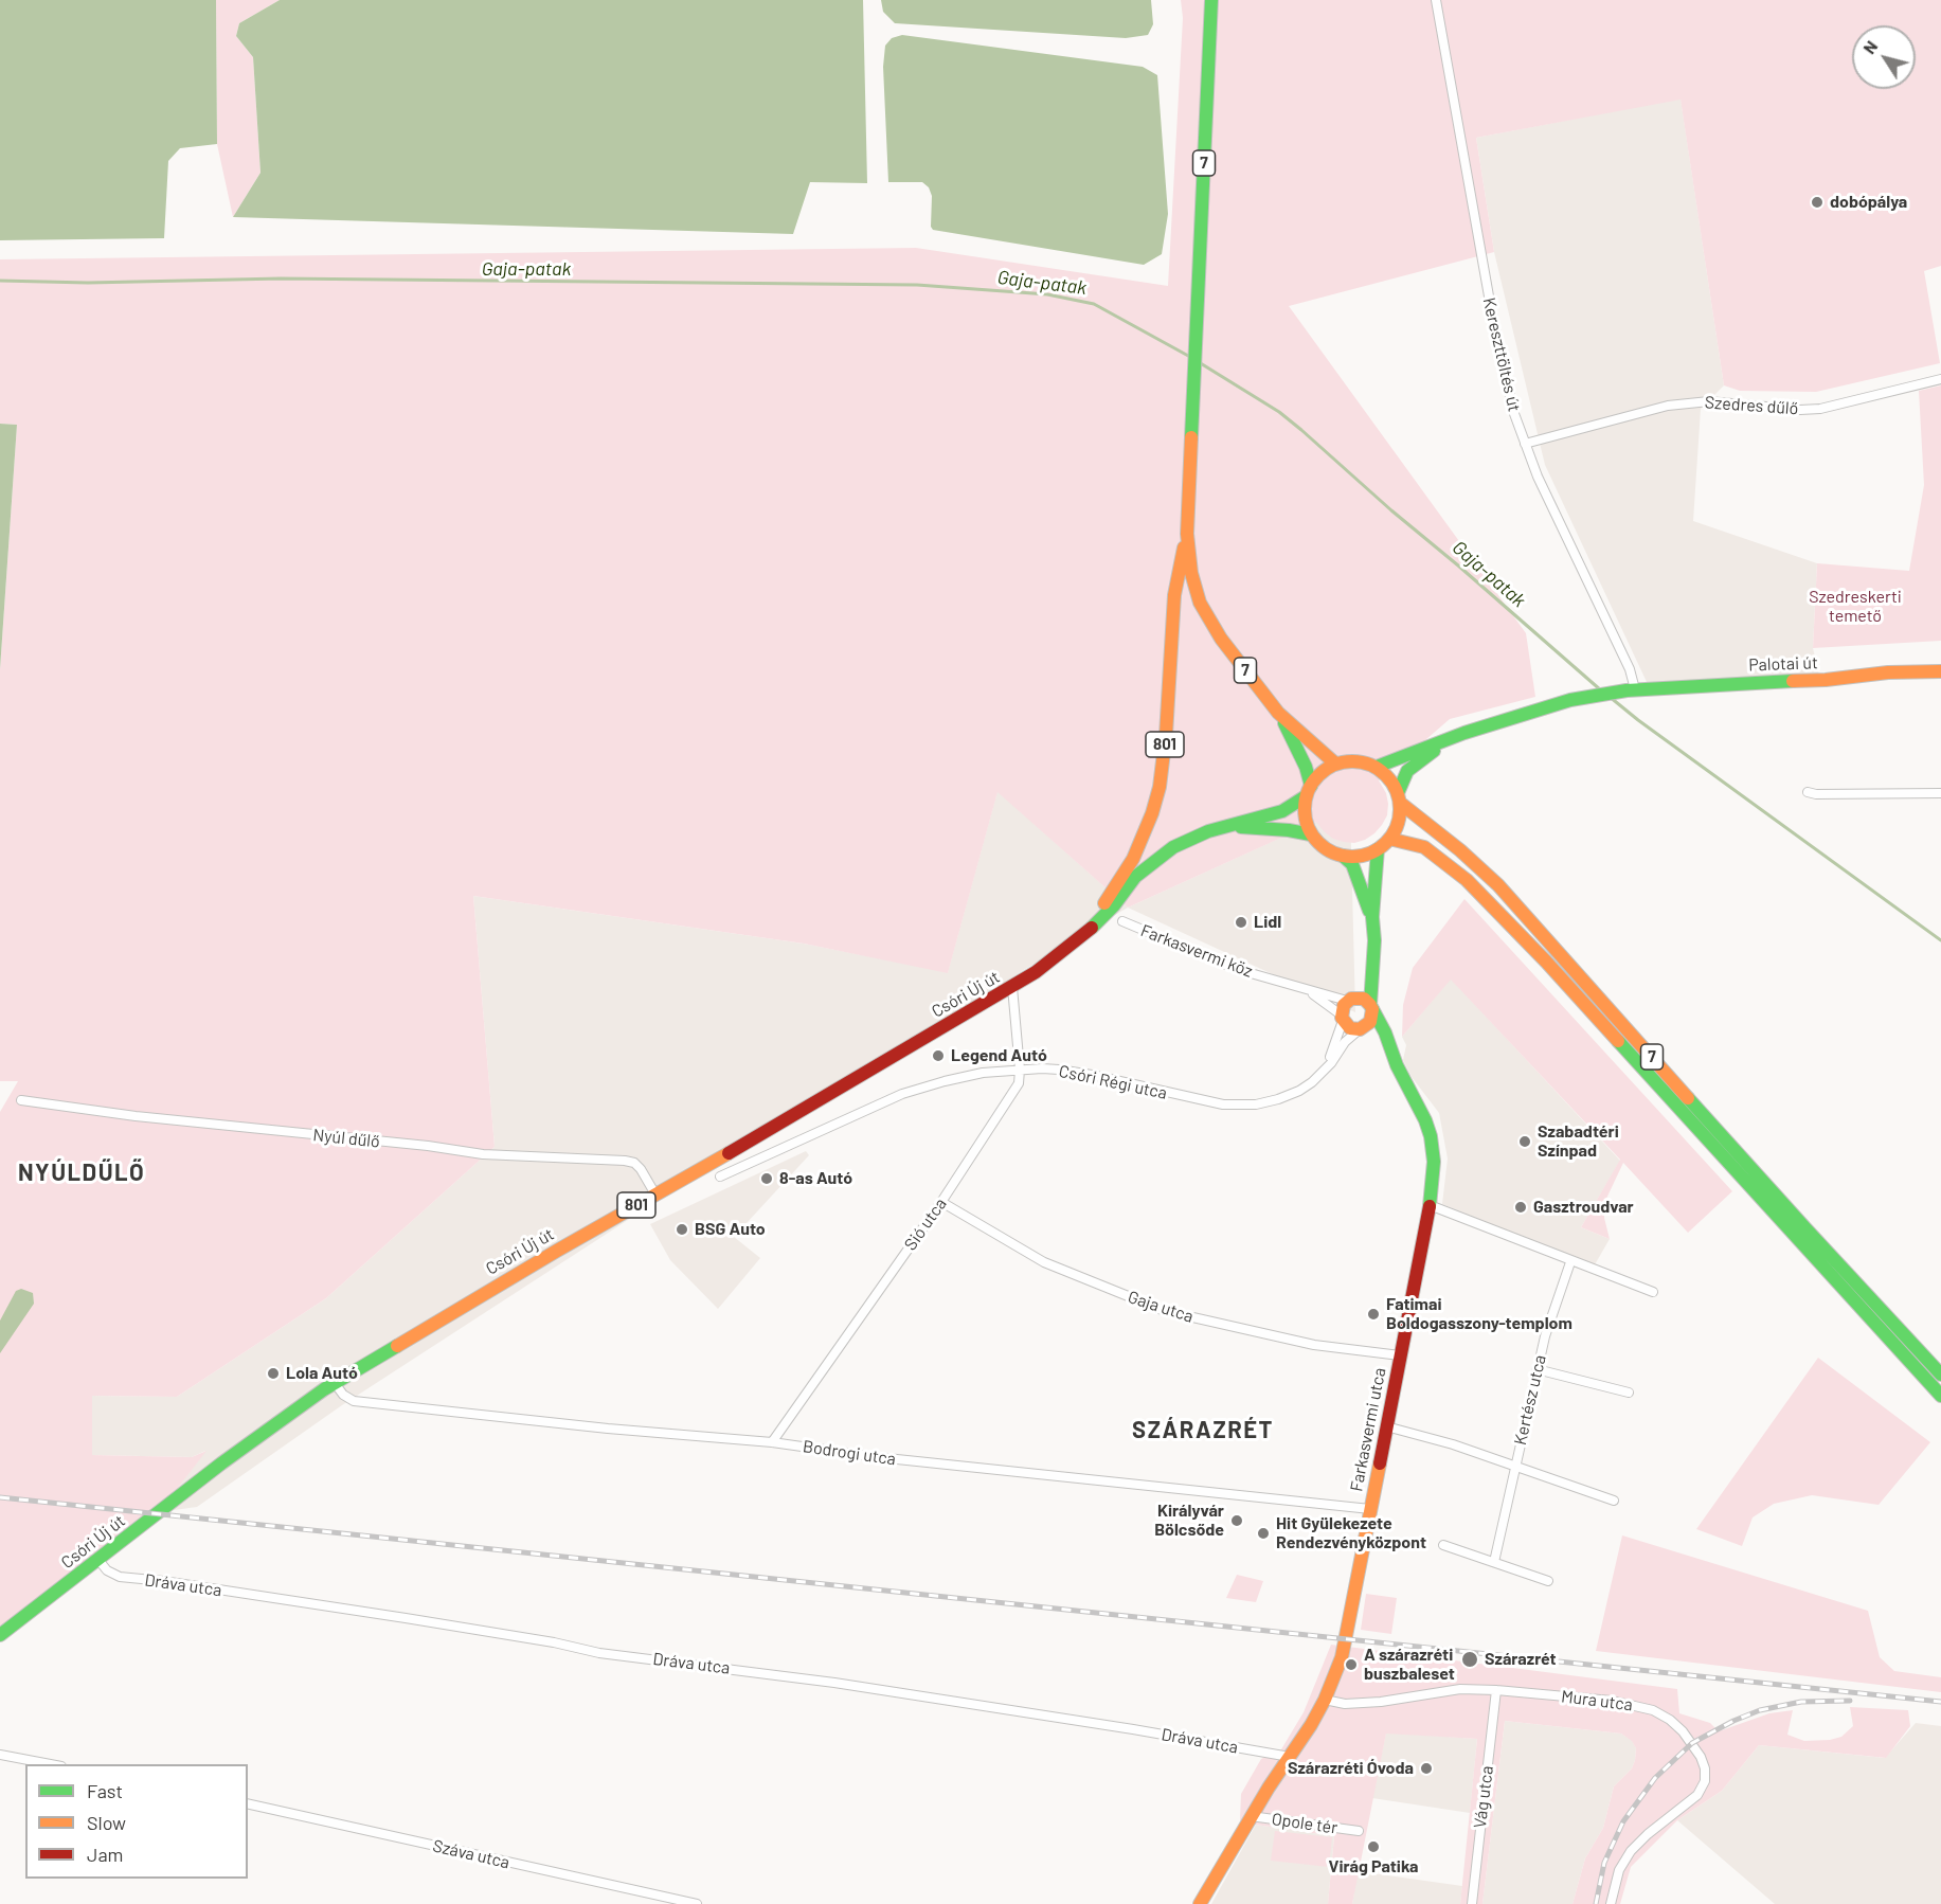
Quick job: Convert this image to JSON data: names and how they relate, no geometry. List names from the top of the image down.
{
  "streets": {
    "main road": [
      "7",
      "Palotai út",
      "801",
      "Csóri Új út",
      "Farkasvermi utca"
    ],
    "street": [
      "Kereszttöltés út",
      "Szedres dűlő",
      "Farkasvermi köz",
      "Csóri Régi utca",
      "Nyúl dűlő",
      "Sió utca",
      "Gaja utca",
      "Kertész utca",
      "Bodrogi utca",
      "Dráva utca",
      "Mura utca",
      "Vág utca",
      "Opole tér",
      "Száva utca"
    ]
  },
  "crossings": [
    ["7", "801"],
    ["Kereszttöltés út", "Szedres dűlő"],
    ["Kereszttöltés út", "Palotai út"],
    ["801", "Csóri Új út"],
    ["Farkasvermi köz", "Csóri Régi utca"],
    ["Farkasvermi köz", "Farkasvermi utca"],
    ["Csóri Új út", "Nyúl dűlő"],
    ["Csóri Új út", "Sió utca"],
    ["Csóri Új út", "Bodrogi utca"],
    ["Csóri Új út", "Dráva utca"],
    ["Csóri Régi utca", "Sió utca"],
    ["Csóri Régi utca", "Farkasvermi utca"],
    ["Sió utca", "Gaja utca"],
    ["Sió utca", "Bodrogi utca"],
    ["Gaja utca", "Farkasvermi utca"],
    ["Kertész utca", "Farkasvermi utca"],
    ["Farkasvermi utca", "Bodrogi utca"],
    ["Farkasvermi utca", "Dráva utca"],
    ["Farkasvermi utca", "Mura utca"],
    ["Farkasvermi utca", "Opole tér"],
    ["Mura utca", "Vág utca"]
  ],
  "districts": ["NYÚLDŰLŐ", "SZÁRAZRÉT"],
  "water": ["Gaja-patak"],
  "parks": ["Szedreskerti temető"],
  "places": [
    "dobópálya",
    "Lidl",
    "Legend Autó",
    "Szabadtéri Színpad",
    "8-as Autó",
    "Gasztroudvar",
    "BSG Auto",
    "Fatimai Boldogasszony-templom",
    "Lola Autó",
    "Királyvár Bölcsőde",
    "Hit Gyülekezete Rendezvényközpont",
    "Szárazrét",
    "A szárazréti buszbaleset",
    "Szárazréti Óvoda",
    "Virág Patika"
  ],
  "legend": ["Fast", "Slow", "Jam"],
  "north": "top left"
}
